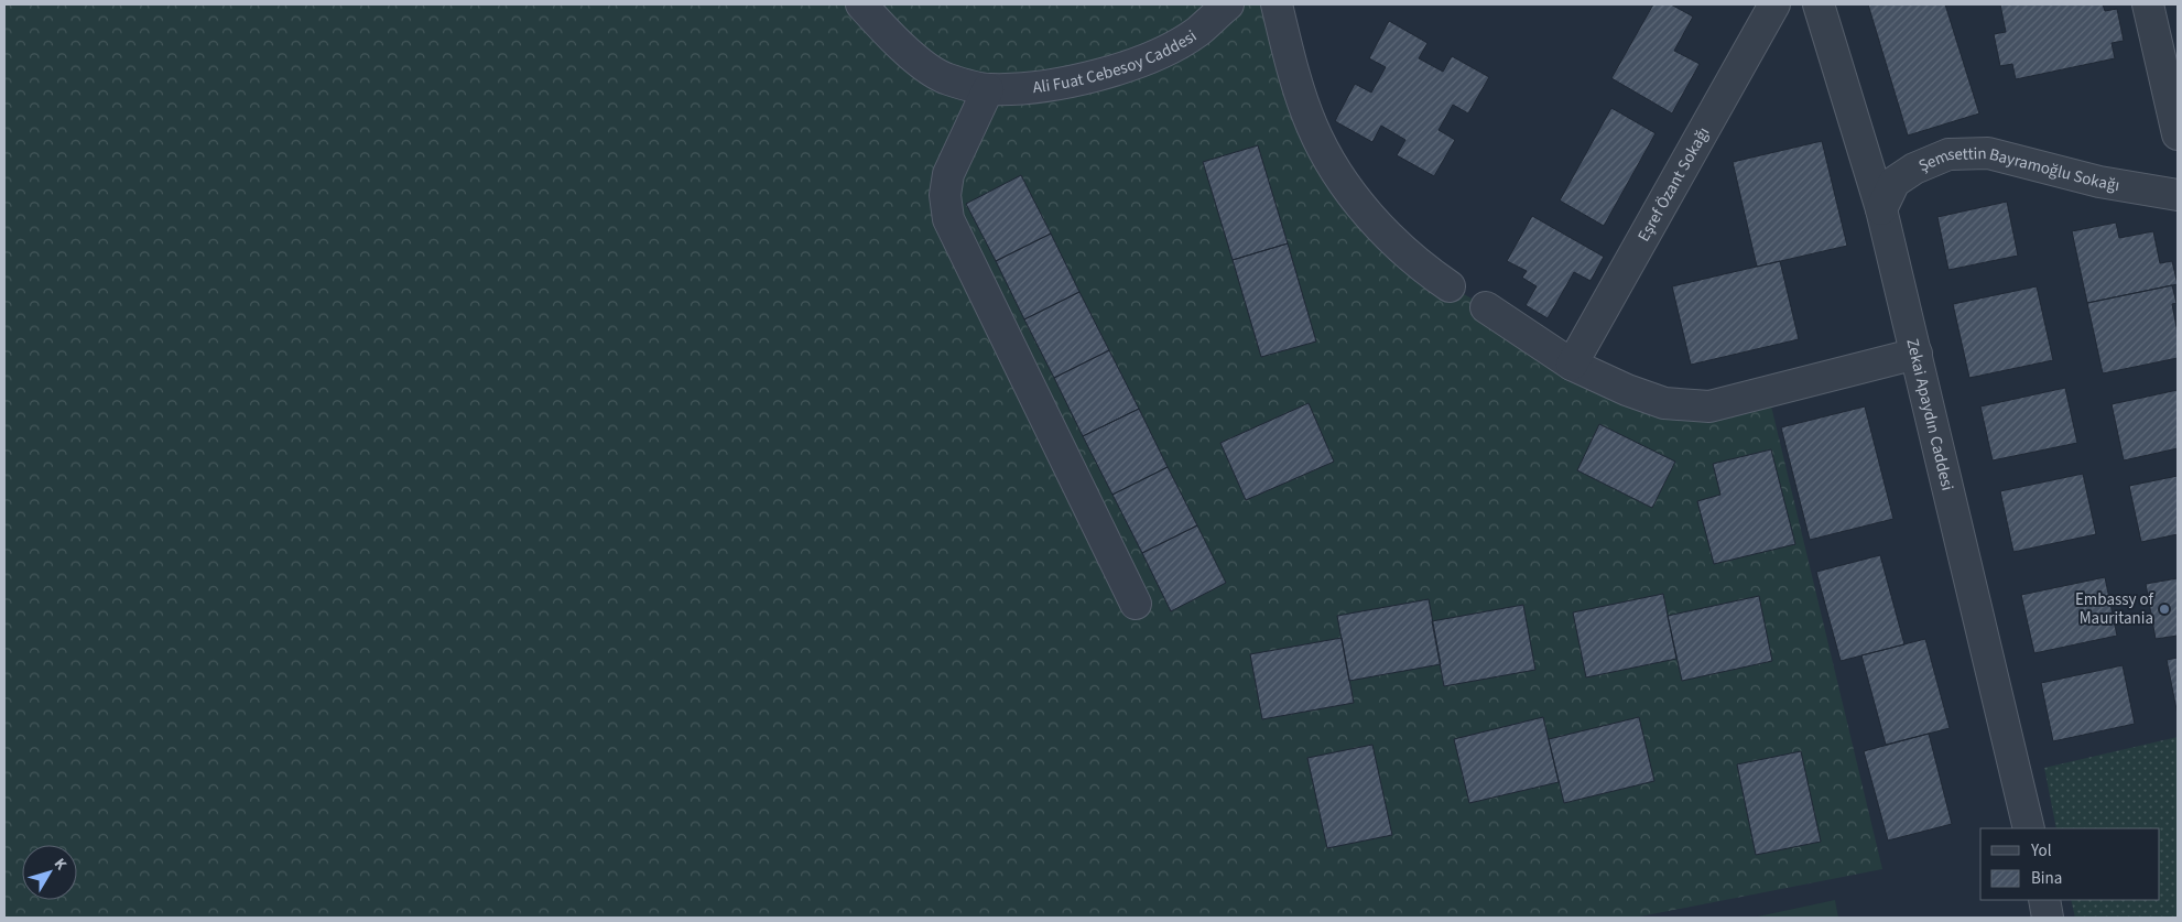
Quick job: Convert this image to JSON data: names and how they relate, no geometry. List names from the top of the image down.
{
  "streets": {
    "street": [
      "Ali Fuat Cebesoy Caddesi",
      "Şemsettin Bayramoğlu Sokağı",
      "Eşref Özant Sokağı",
      "Zekai Apaydın Caddesi"
    ]
  },
  "crossings": [
    ["Şemsettin Bayramoğlu Sokağı", "Zekai Apaydın Caddesi"]
  ],
  "places": ["Embassy of Mauritania"],
  "legend": ["Yol", "Bina"],
  "north": "top right"
}
